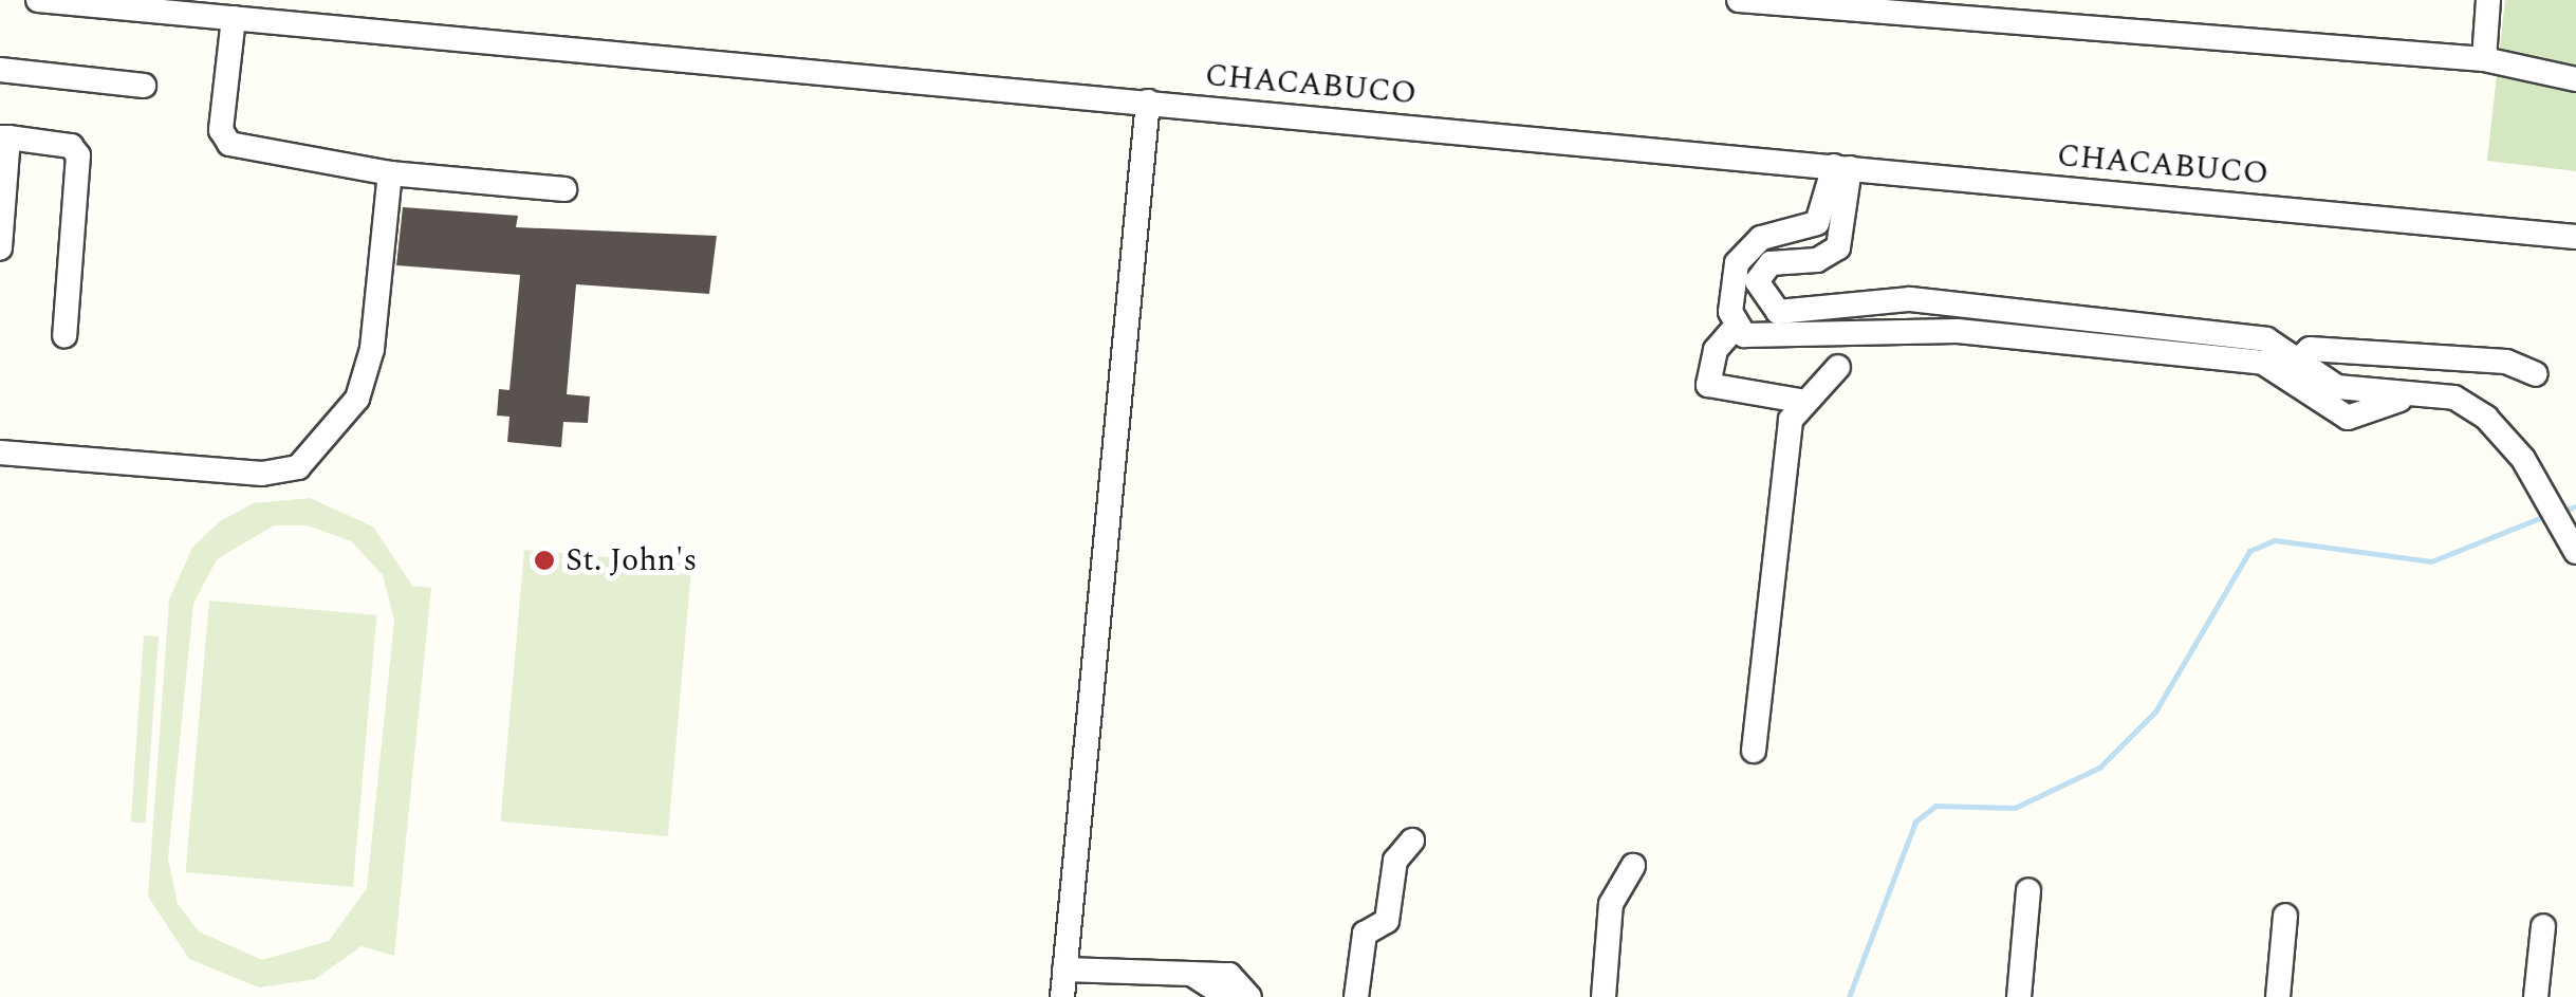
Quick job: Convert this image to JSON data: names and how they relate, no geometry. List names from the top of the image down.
{
  "streets": {
    "street": ["CHACABUCO"]
  },
  "places": ["St. John's"]
}
